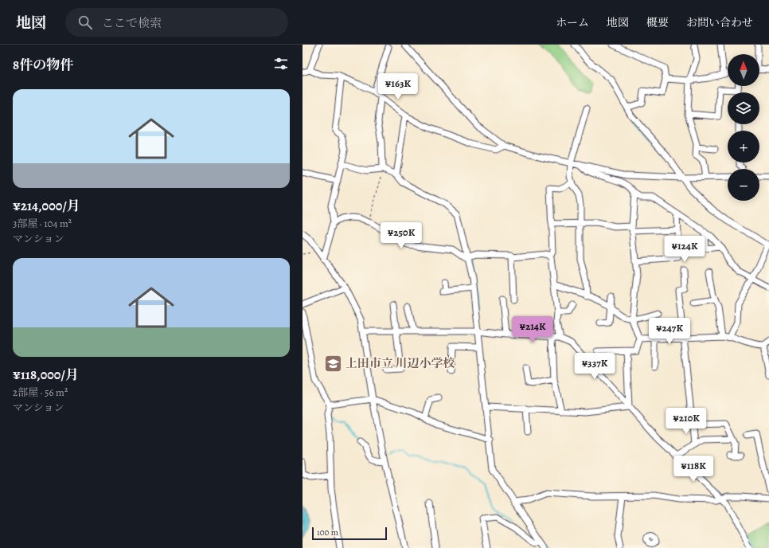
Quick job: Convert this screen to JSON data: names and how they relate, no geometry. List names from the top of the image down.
{
  "places": {
    "school or university": ["上田市立 川辺小学校"]
  },
  "scale_bar": "100 m",
  "north": "top",
  "page": {
    "header": "地図",
    "search": "ここで検索",
    "nav": [
      "ホーム",
      "地図",
      "概要",
      "お問い合わせ"
    ],
    "heading": "8件の物件",
    "map_buttons": ["+", "−"],
    "price": [
      "¥163K",
      "¥250K",
      "¥124K",
      "¥214K",
      "¥247K",
      "¥337K",
      "¥210K",
      "¥118K"
    ],
    "list": [
      {
        "name": "¥214,000/月",
        "note": "3部屋 · 104 m² · マンション"
      },
      {
        "name": "¥118,000/月",
        "note": "2部屋 · 56 m² · マンション"
      }
    ],
    "scale": "100 m"
  }
}
